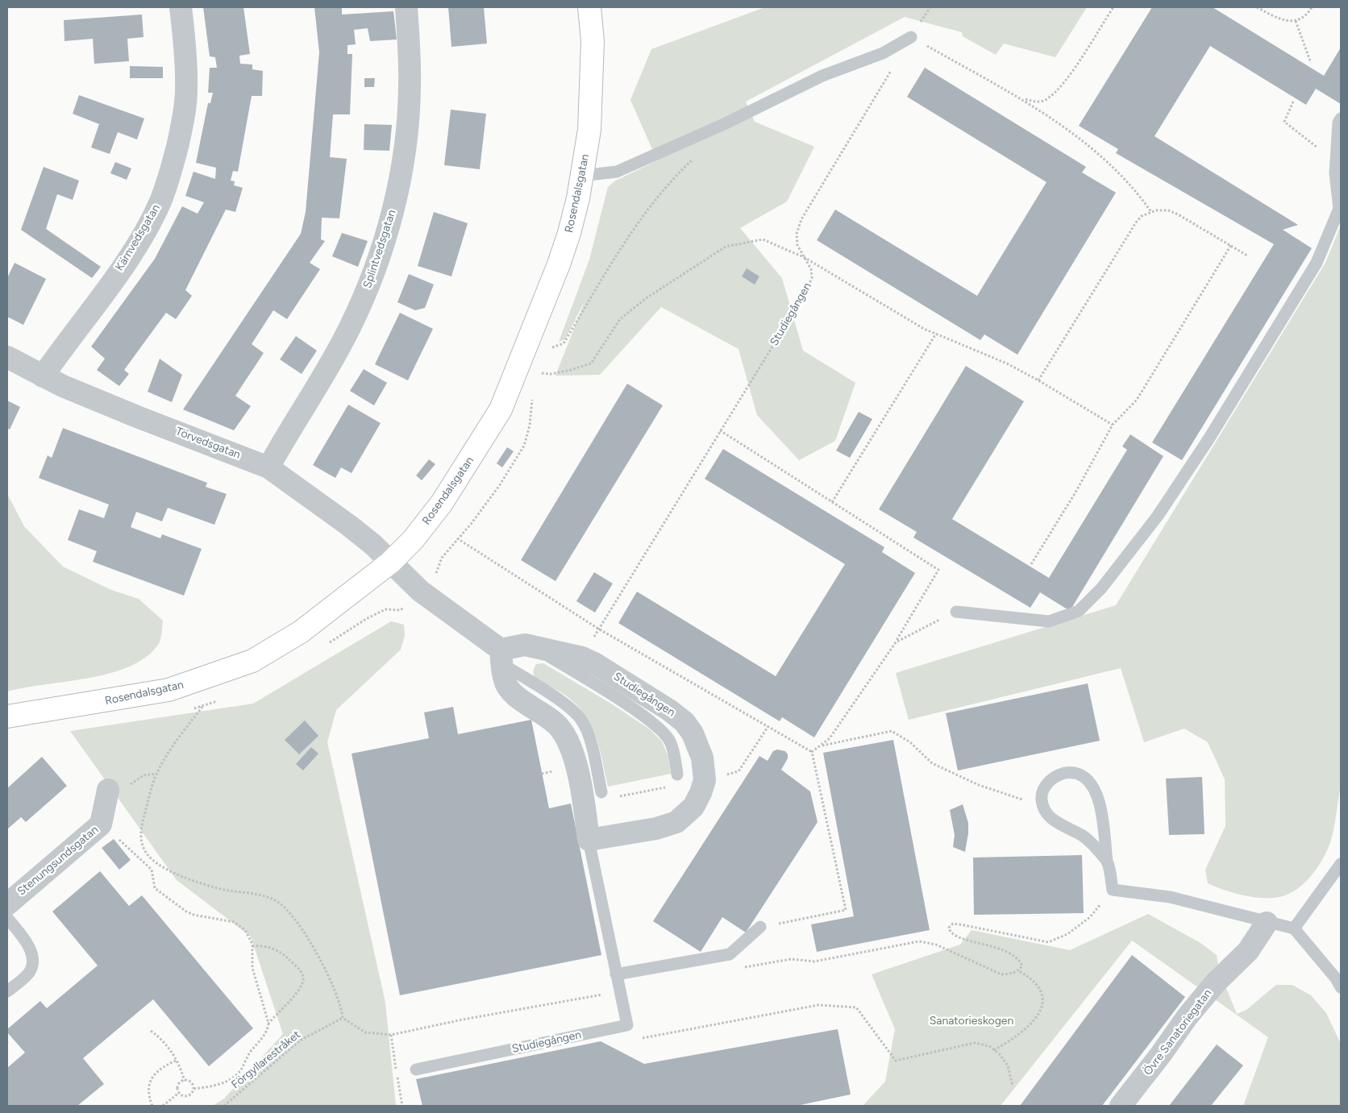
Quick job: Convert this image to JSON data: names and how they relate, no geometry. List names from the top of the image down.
{
  "streets": {
    "street": [
      "Rosendalsgatan",
      "Kärnvedsgatan",
      "Splintvedsgatan",
      "Studiegången",
      "Törvedsgatan",
      "Stenungsundsgatan",
      "Övre Sanatoriegatan"
    ],
    "path": ["Förgyllarestråket"]
  },
  "crossings": [
    ["Rosendalsgatan", "Törvedsgatan"],
    ["Kärnvedsgatan", "Törvedsgatan"],
    ["Splintvedsgatan", "Törvedsgatan"]
  ],
  "parks": ["Sanatorieskogen"]
}
